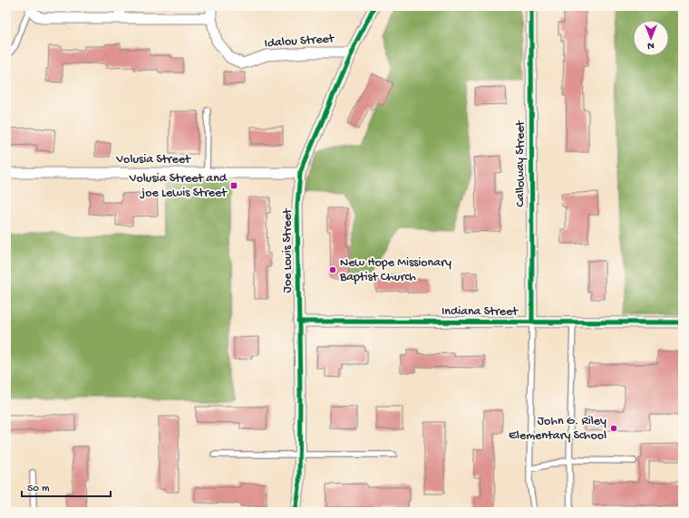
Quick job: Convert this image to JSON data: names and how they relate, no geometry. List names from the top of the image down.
{
  "streets": {
    "street": [
      "Idalou Street",
      "Volusia Street",
      "Calloway Street",
      "Joe Louis Street",
      "Indiana Street"
    ]
  },
  "crossings": [
    ["Idalou Street", "Joe Louis Street"],
    ["Volusia Street", "Joe Louis Street"],
    ["Calloway Street", "Indiana Street"],
    ["Joe Louis Street", "Indiana Street"]
  ],
  "places": {
    "transit": ["Volusia Street and joe Lewis Street"],
    "other": ["New Hope Missionary Baptist Church", "John G. Riley Elementary School"]
  },
  "scale_bar": "50 m",
  "north": "bottom"
}
